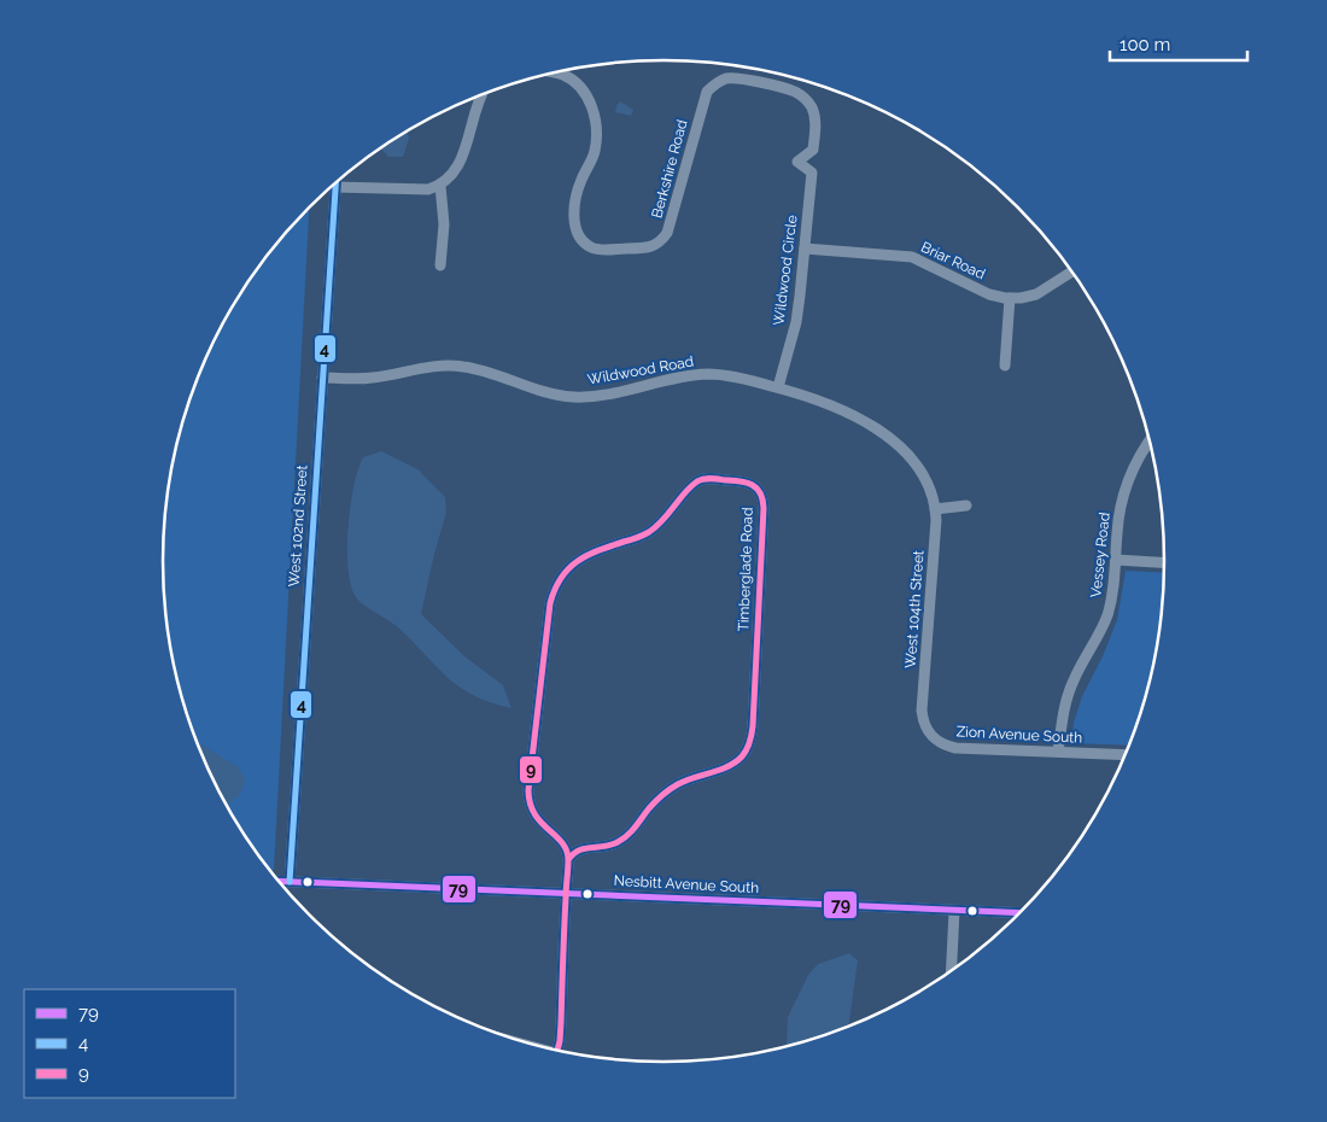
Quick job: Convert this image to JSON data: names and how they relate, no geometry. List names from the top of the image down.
{
  "streets": {
    "street": [
      "Berkshire Road",
      "Briar Road",
      "Wildwood Circle",
      "Wildwood Road",
      "West 102nd Street",
      "Vessey Road",
      "Timberglade Road",
      "West 104th Street",
      "Zion Avenue South",
      "Nesbitt Avenue South"
    ]
  },
  "crossings": [
    ["Berkshire Road", "Wildwood Circle"],
    ["Briar Road", "Wildwood Circle"],
    ["Wildwood Circle", "Wildwood Road"],
    ["Wildwood Road", "West 102nd Street"],
    ["Wildwood Road", "West 104th Street"],
    ["West 102nd Street", "Nesbitt Avenue South"],
    ["Vessey Road", "Zion Avenue South"],
    ["West 104th Street", "Zion Avenue South"]
  ],
  "lines": ["transit line 4", "transit line 9", "transit line 79"],
  "legend": ["79", "4", "9"],
  "scale_bar": "100 m"
}
